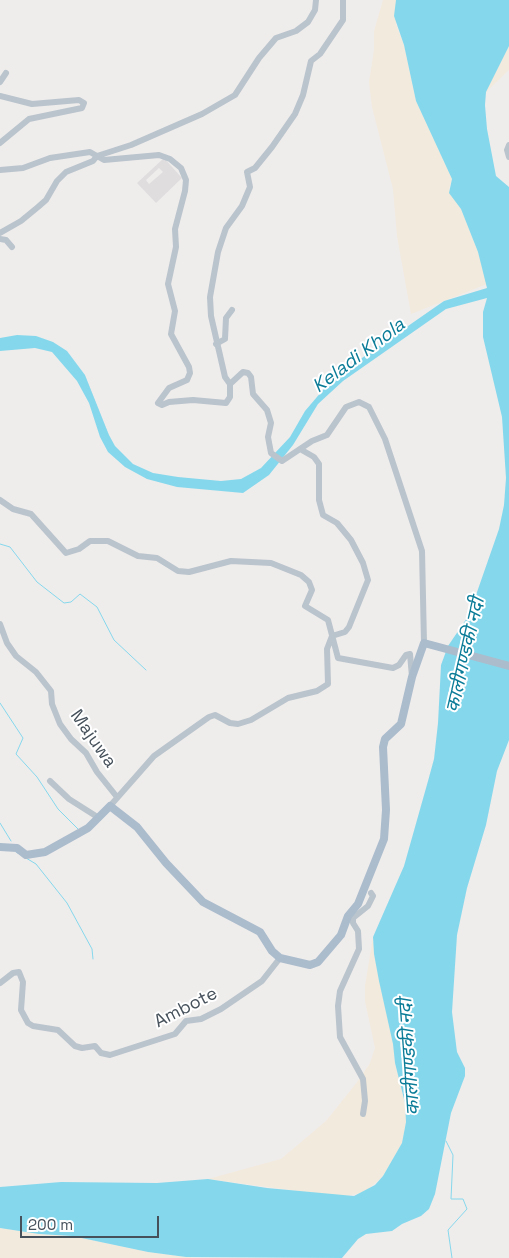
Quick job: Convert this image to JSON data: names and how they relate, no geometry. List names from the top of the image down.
{
  "streets": {
    "street": ["Majuwa", "Ambote"]
  },
  "water": ["Keladi Khola", "कालीगण्डकी नदी"],
  "scale_bar": "200 m"
}
